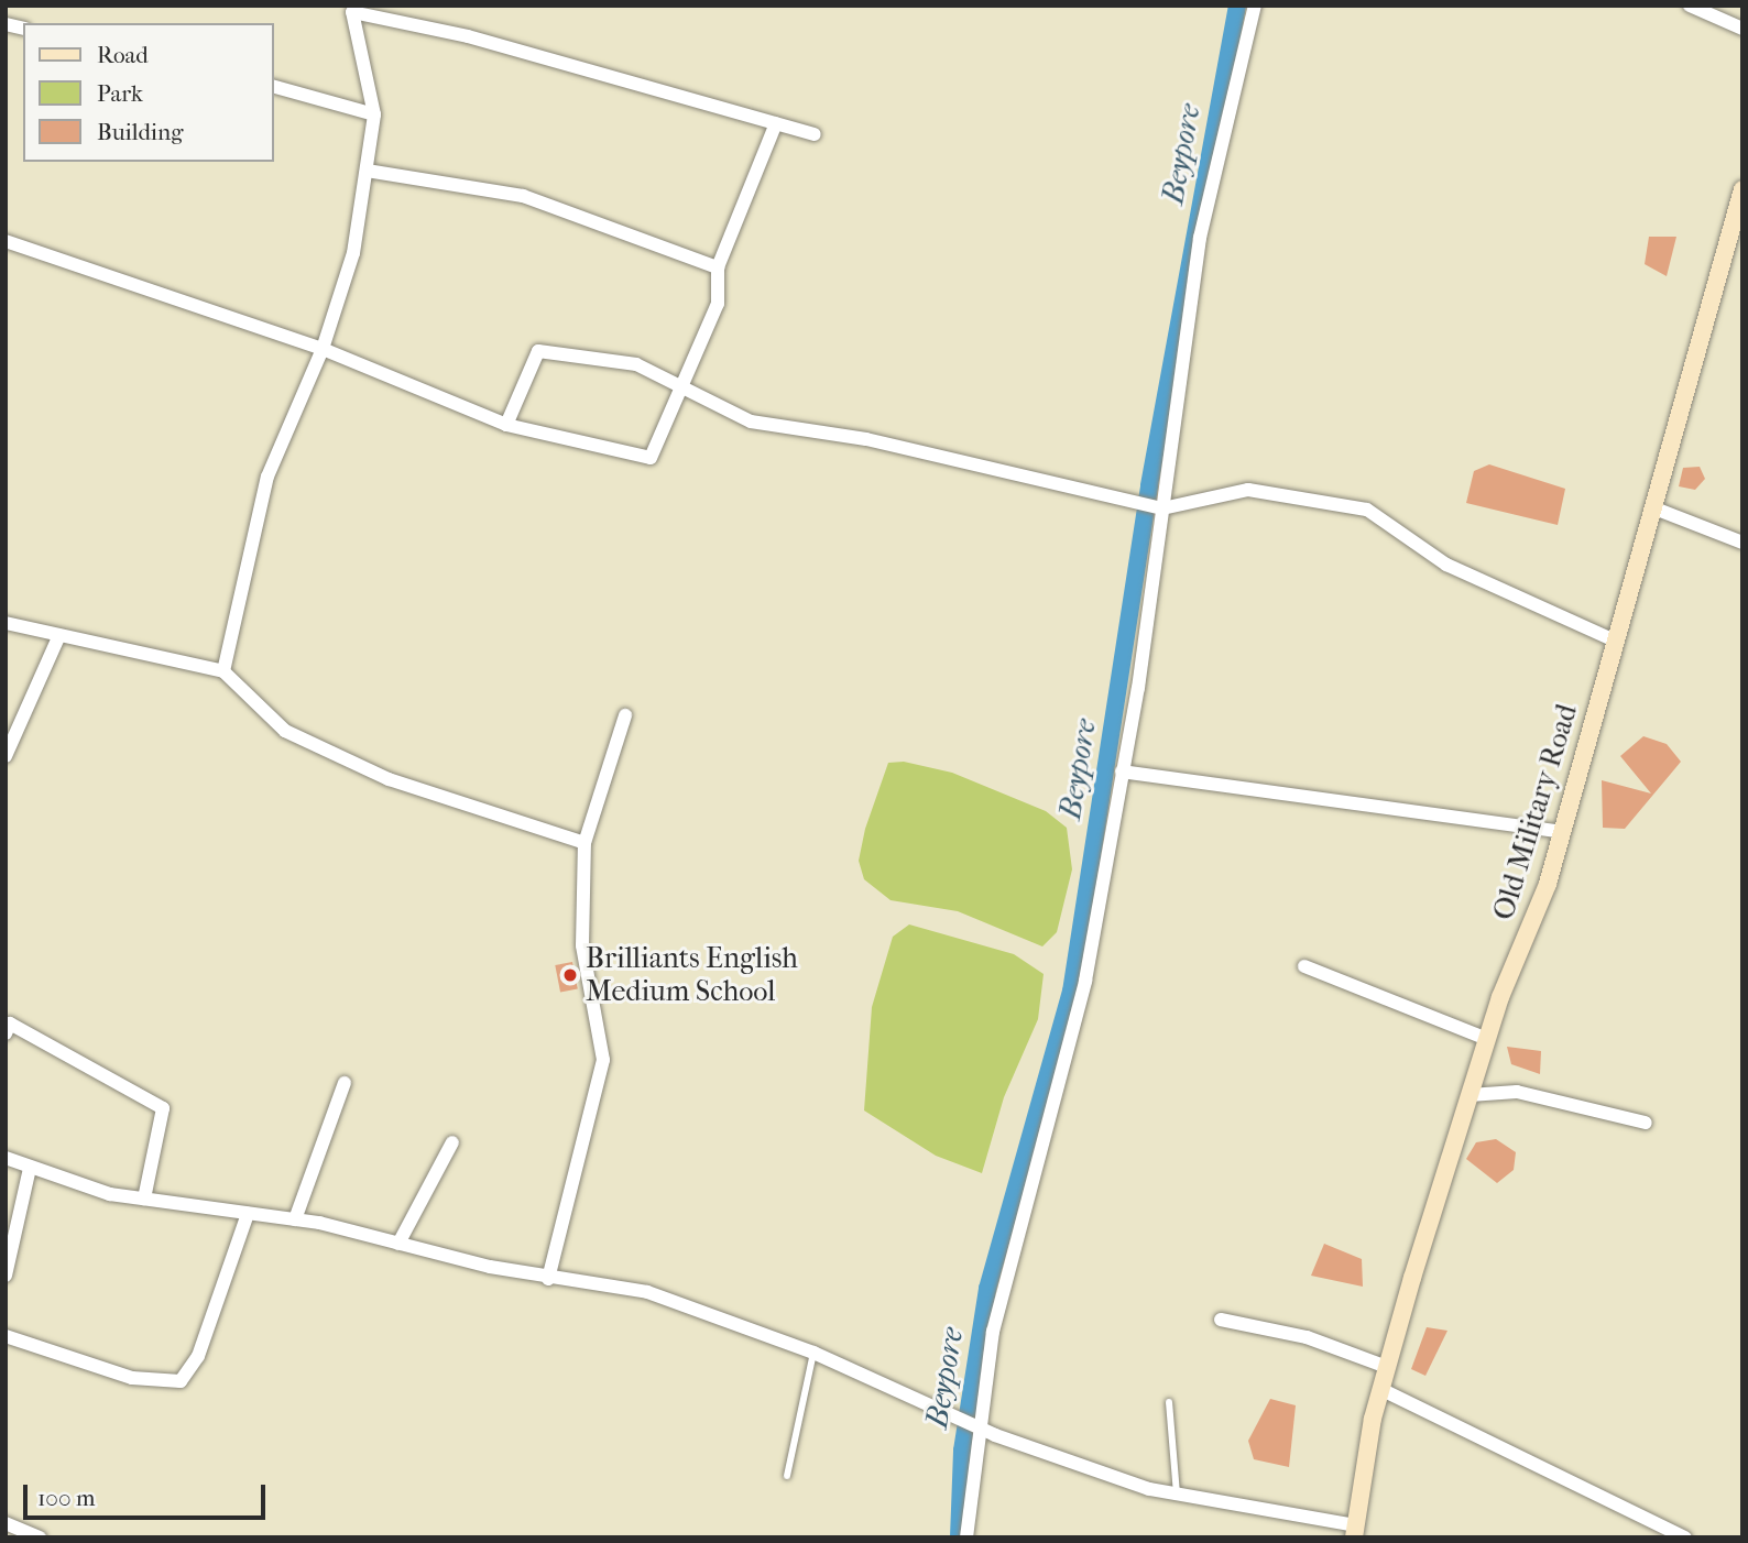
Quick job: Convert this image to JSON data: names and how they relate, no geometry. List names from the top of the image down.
{
  "streets": {
    "main road": ["Old Military Road"]
  },
  "water": ["Beypore"],
  "places": ["Brilliants English Medium School"],
  "legend": ["Road", "Park", "Building"],
  "scale_bar": "100 m"
}
